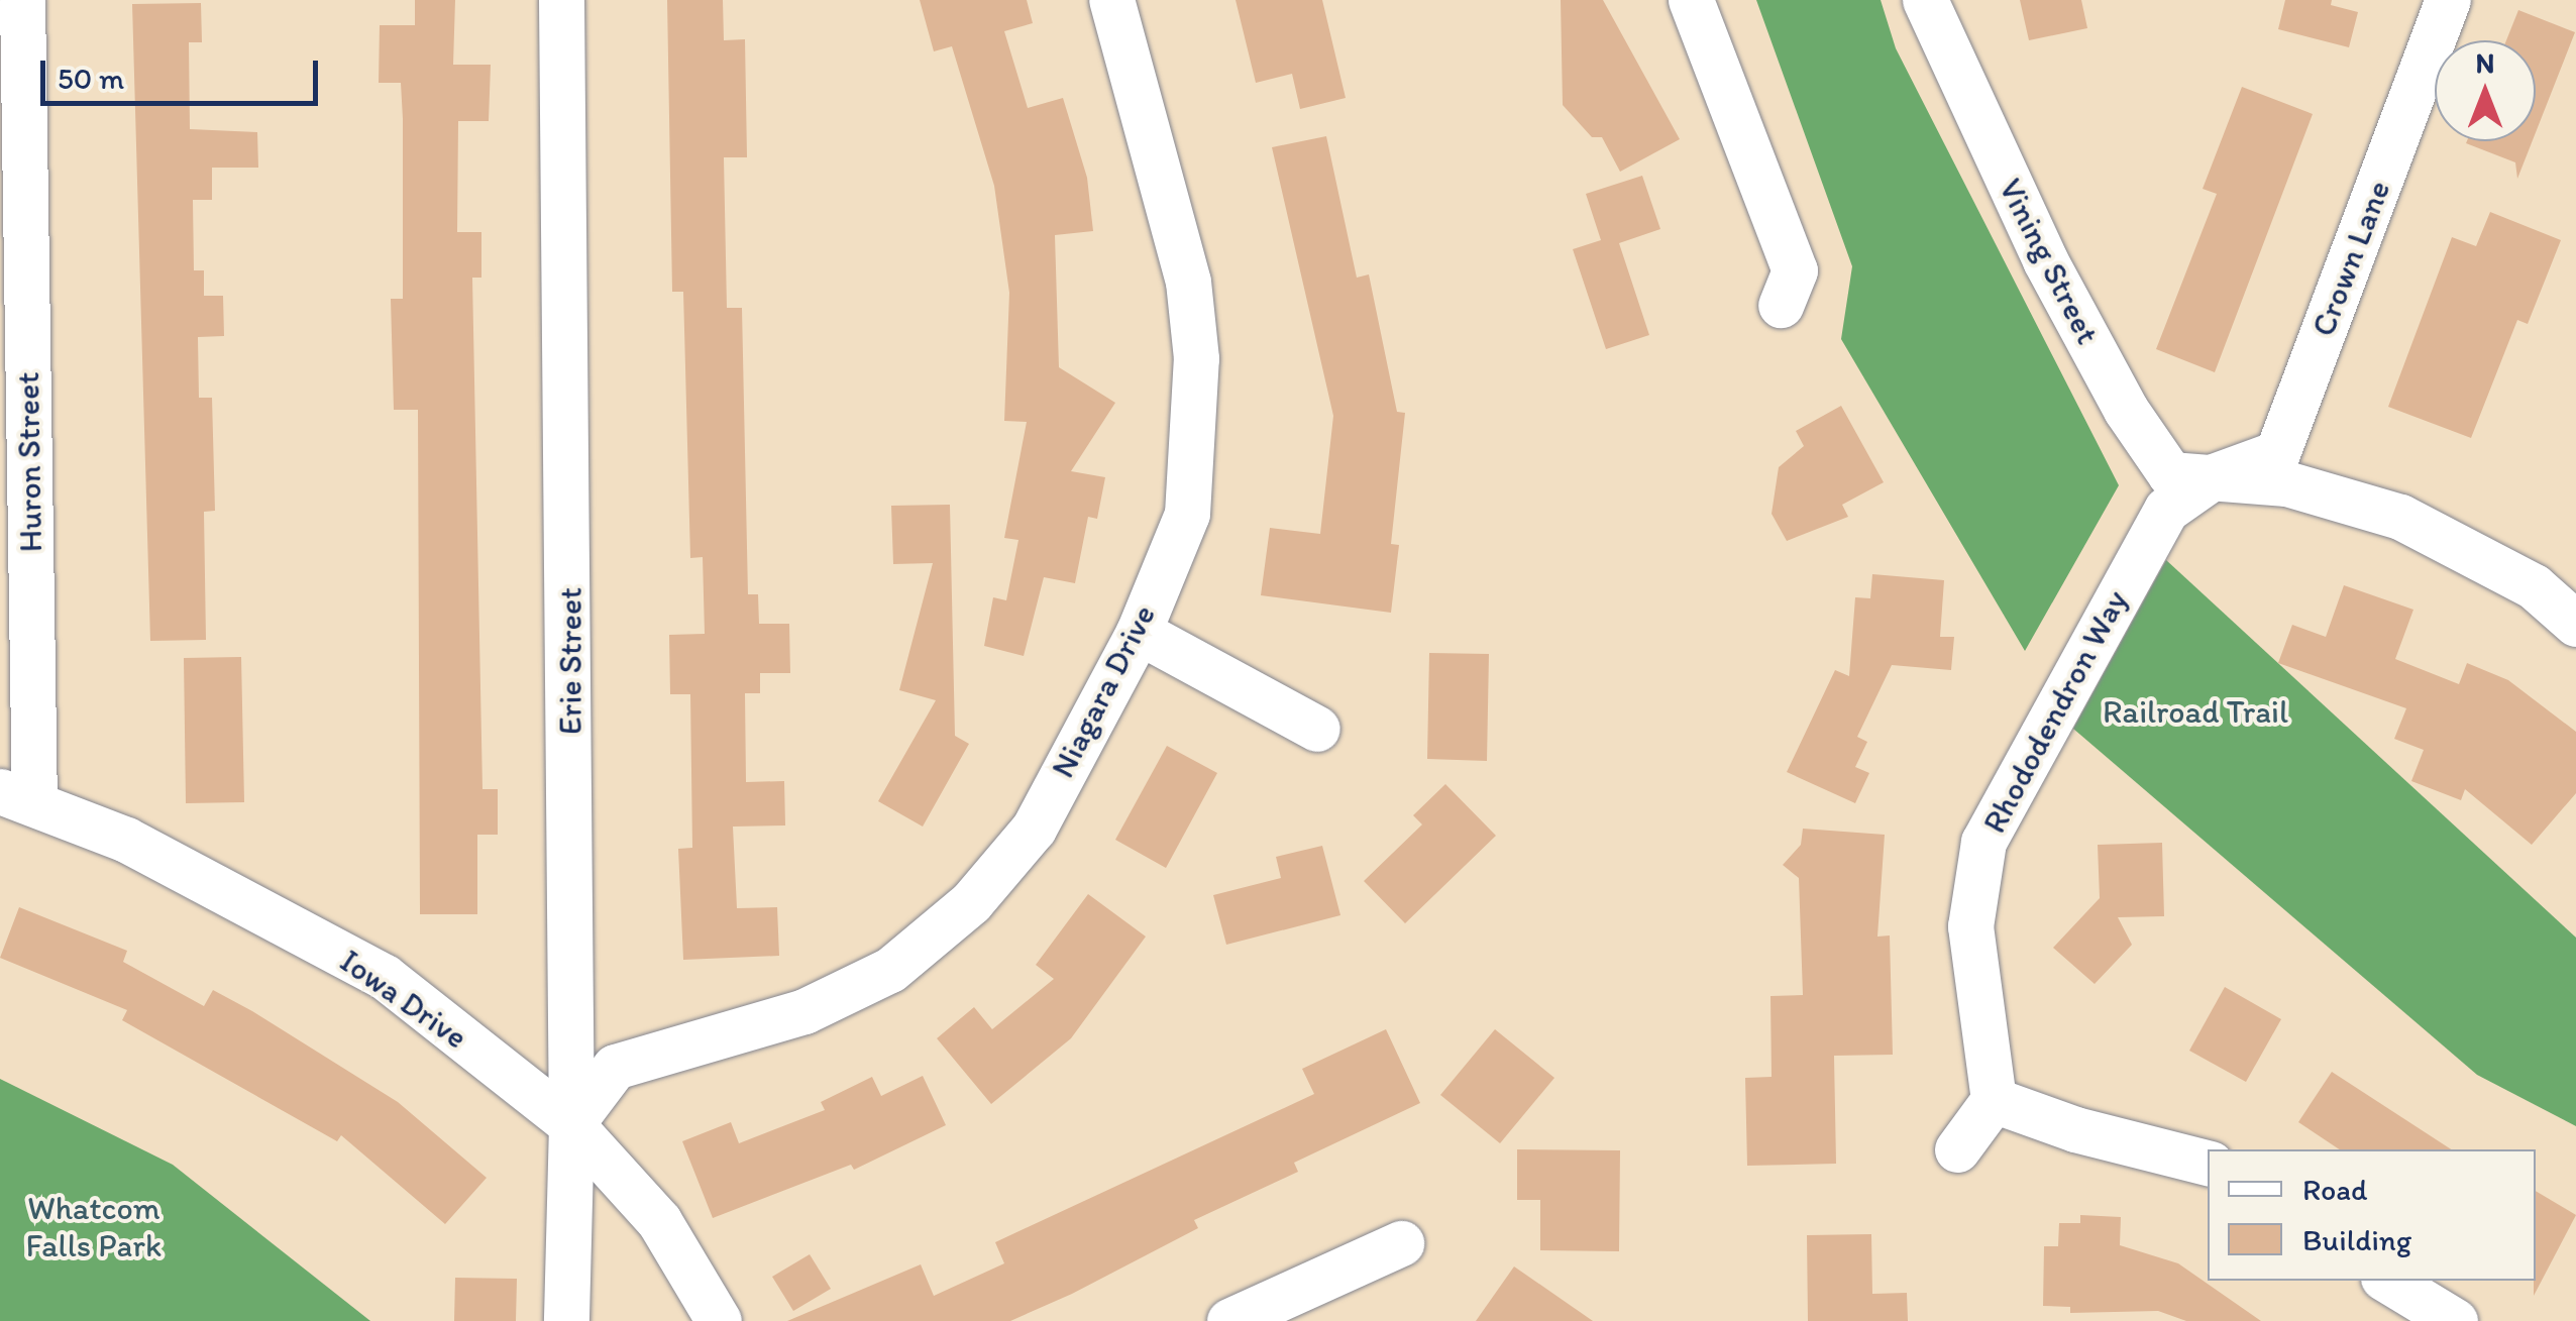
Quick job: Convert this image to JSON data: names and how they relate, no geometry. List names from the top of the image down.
{
  "streets": {
    "street": [
      "Crown Lane",
      "Vining Street",
      "Huron Street",
      "Erie Street",
      "Niagara Drive",
      "Rhododendron Way",
      "Iowa Drive"
    ]
  },
  "crossings": [
    ["Crown Lane", "Vining Street"],
    ["Crown Lane", "Rhododendron Way"],
    ["Vining Street", "Rhododendron Way"],
    ["Huron Street", "Iowa Drive"],
    ["Erie Street", "Niagara Drive"],
    ["Erie Street", "Iowa Drive"],
    ["Niagara Drive", "Iowa Drive"]
  ],
  "parks": ["Railroad Trail", "Whatcom Falls Park"],
  "legend": ["Road", "Building"],
  "scale_bar": "50 m",
  "north": "top"
}
